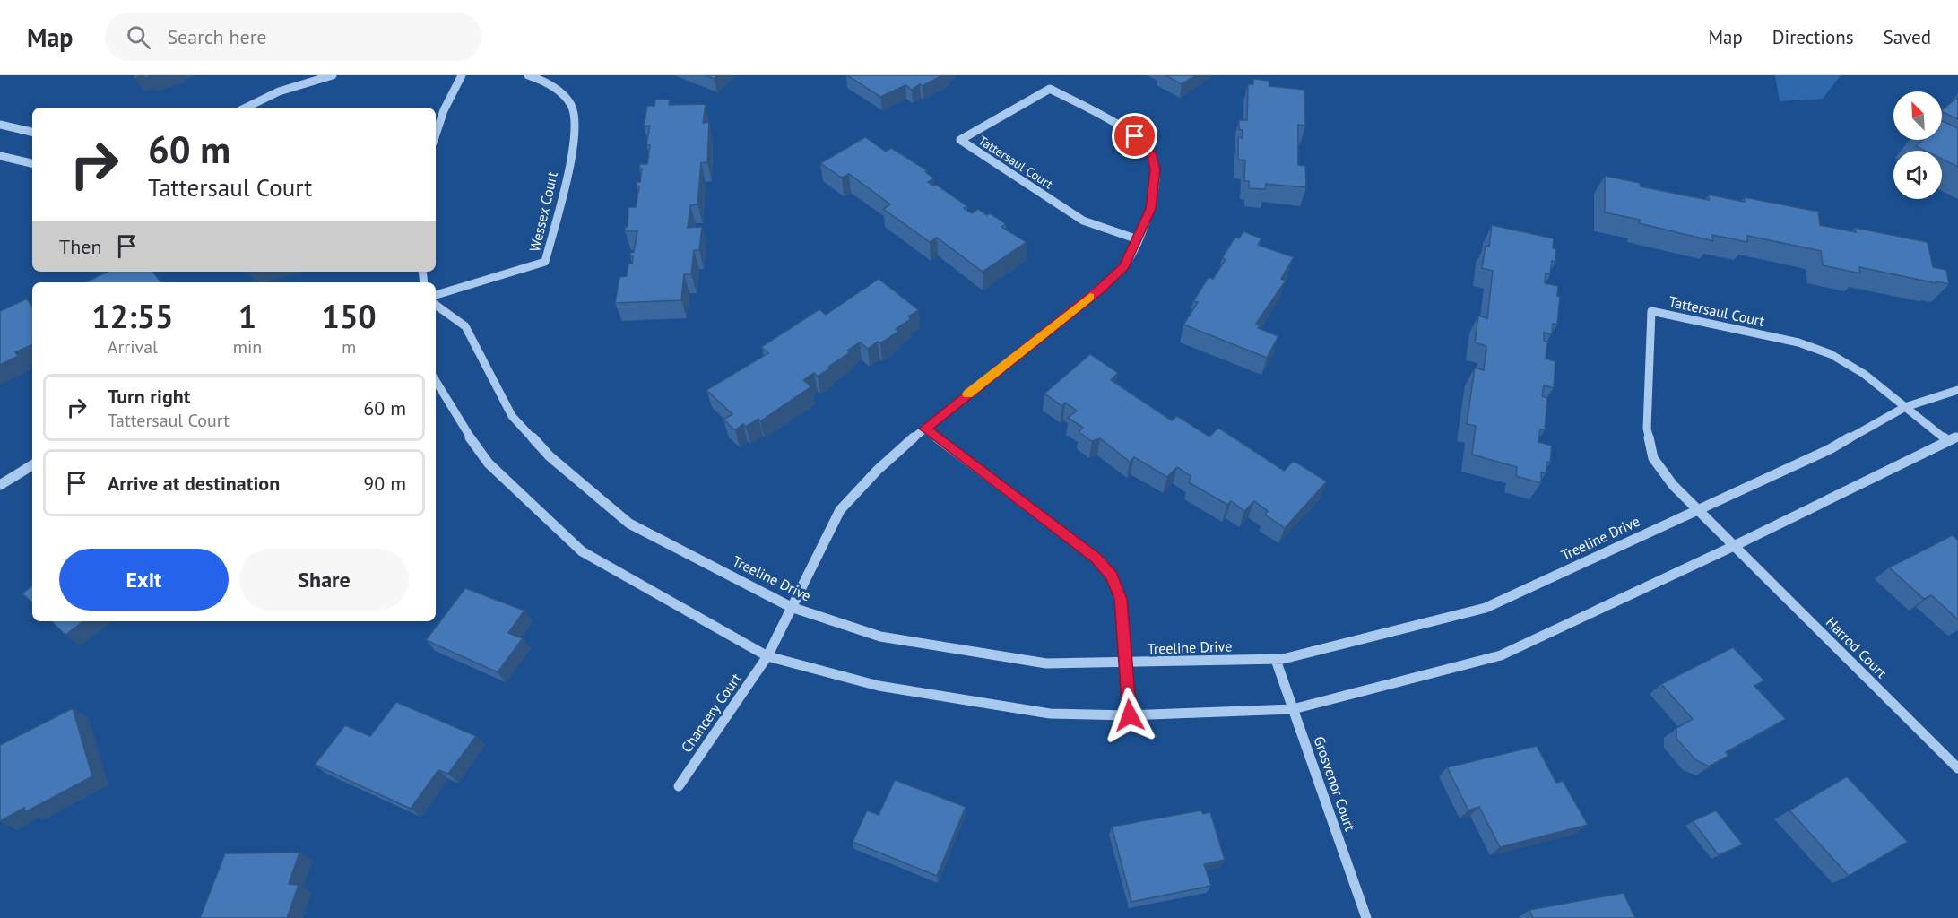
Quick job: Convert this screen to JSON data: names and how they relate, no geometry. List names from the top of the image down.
{
  "streets": {
    "street": [
      "Tattersaul Court",
      "Wessex Court",
      "Treeline Drive",
      "Harrod Court",
      "Chancery Court",
      "Grosvenor Court"
    ]
  },
  "crossings": [
    ["Tattersaul Court", "Treeline Drive"],
    ["Tattersaul Court", "Harrod Court"],
    ["Tattersaul Court", "Chancery Court"],
    ["Treeline Drive", "Grosvenor Court"]
  ],
  "north": "top left",
  "page": {
    "header": "Map",
    "search": "Search here",
    "nav": ["Map", "Directions", "Saved"],
    "turn": ["60 m", "Tattersaul Court"],
    "then": "Then",
    "eta": [
      "12:55",
      "Arrival",
      "1",
      "min",
      "150",
      "m"
    ],
    "list": [
      {
        "name": "Turn right",
        "note": "Tattersaul Court",
        "value": "60 m"
      },
      {
        "name": "Arrive at destination",
        "value": "90 m"
      }
    ],
    "buttons": ["Exit", "Share"]
  }
}
